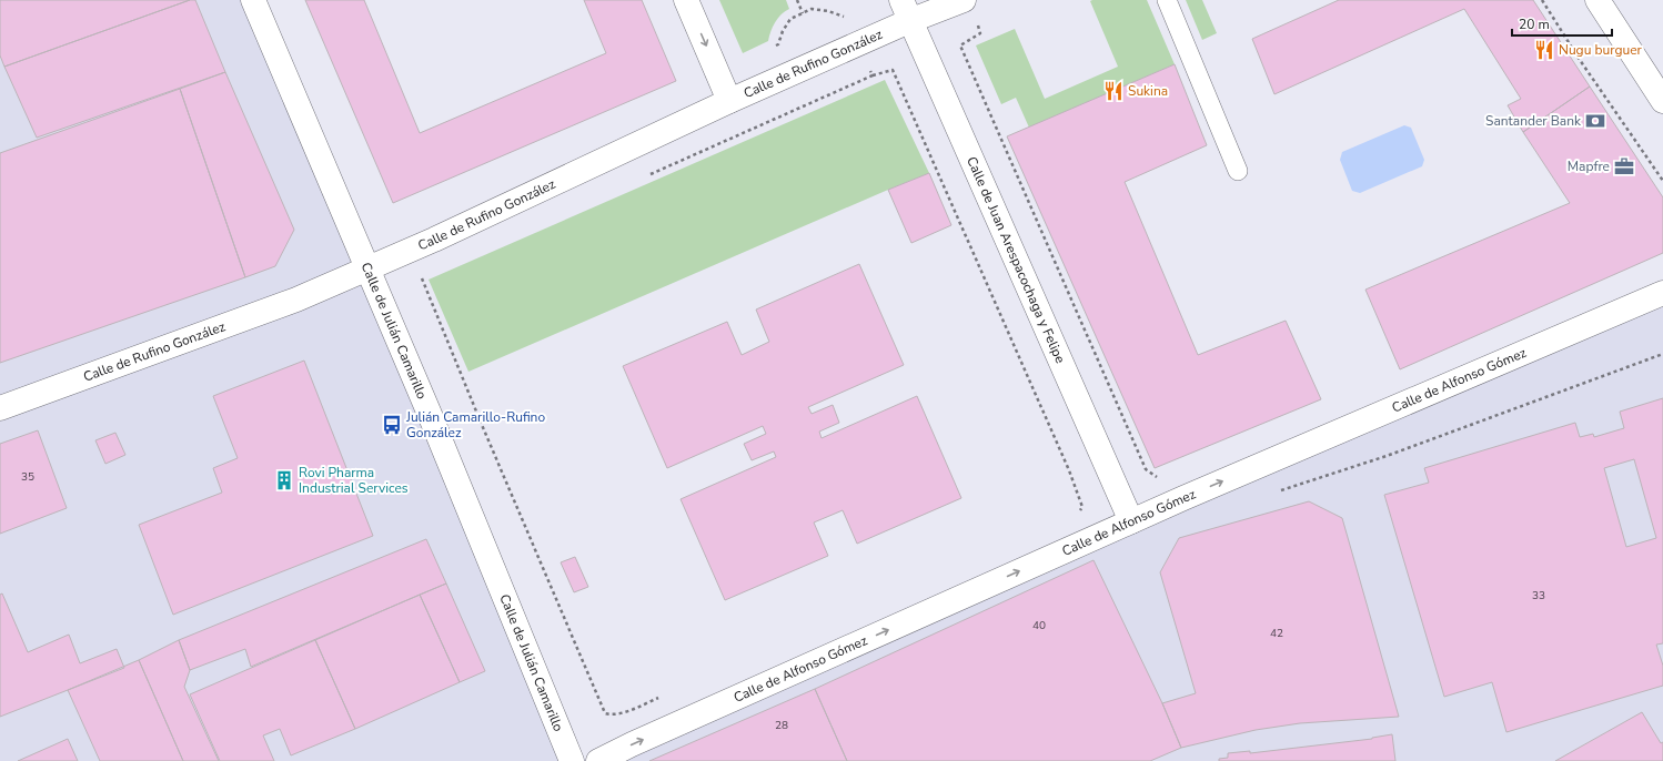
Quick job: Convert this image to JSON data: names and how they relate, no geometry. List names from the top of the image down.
{
  "streets": {
    "street": [
      "Calle de Rufino González",
      "Calle de Juan Arespacochaga y Felipe",
      "Calle de Julián Camarillo",
      "Calle de Alfonso Gómez"
    ]
  },
  "crossings": [
    ["Calle de Rufino González", "Calle de Juan Arespacochaga y Felipe"],
    ["Calle de Rufino González", "Calle de Julián Camarillo"],
    ["Calle de Juan Arespacochaga y Felipe", "Calle de Alfonso Gómez"]
  ],
  "one_way": ["Calle de Alfonso Gómez"],
  "places": {
    "restaurant": ["Nugu burguer", "Sukina"],
    "bank": ["Santander Bank"],
    "office": ["Mapfre"],
    "bus stop": ["Julián Camarillo-Rufino González"],
    "building": ["Rovi Pharma Industrial Services"]
  },
  "house_numbers": [
    "35",
    "33",
    "40",
    "42",
    "28"
  ],
  "scale_bar": "20 m"
}
